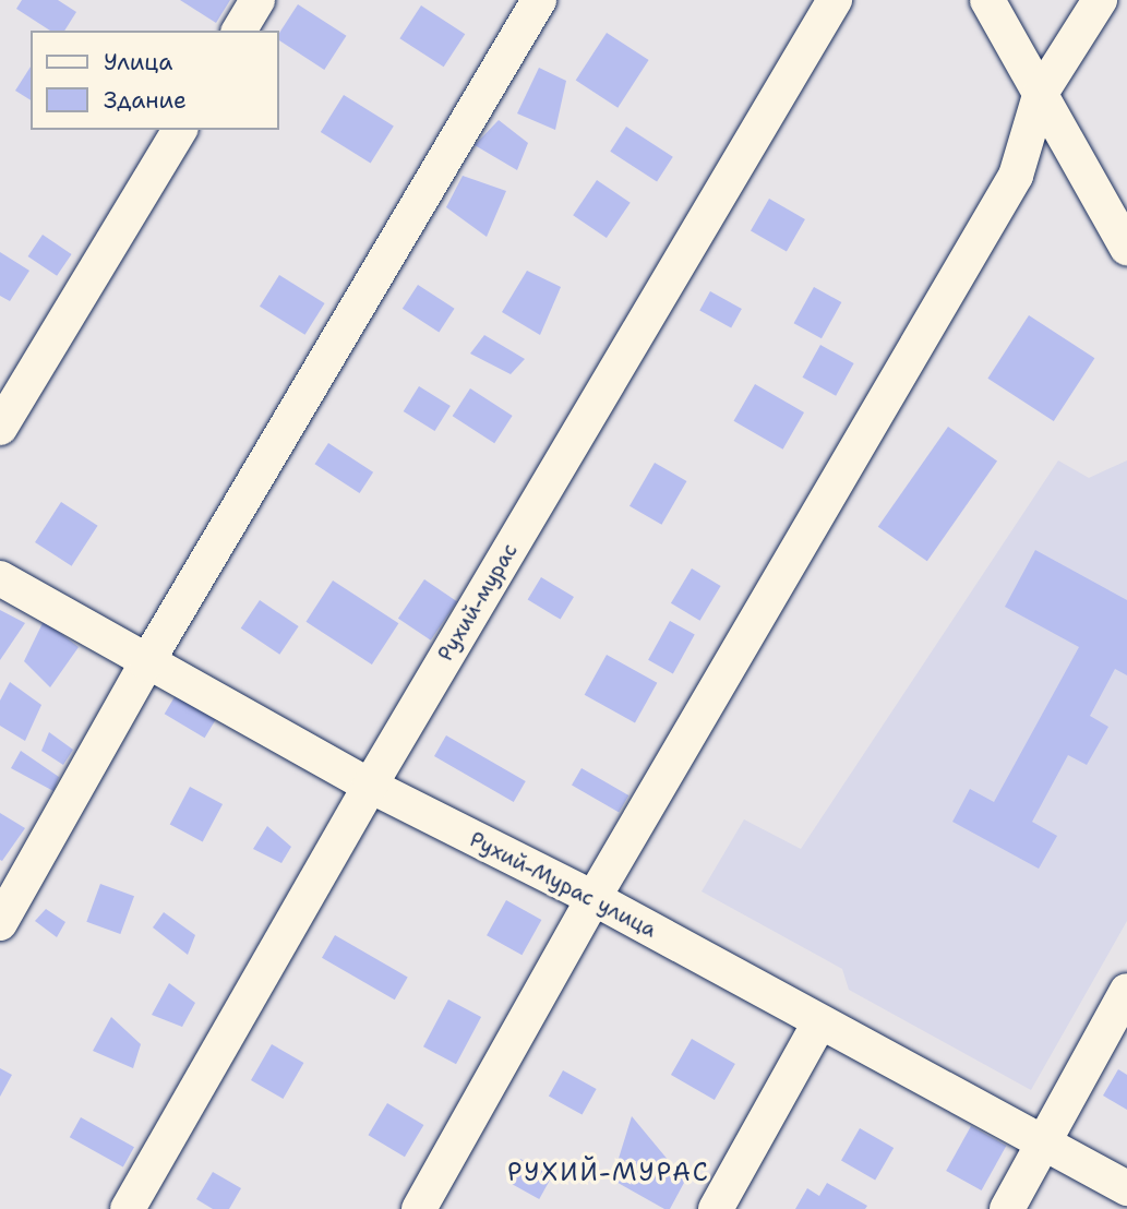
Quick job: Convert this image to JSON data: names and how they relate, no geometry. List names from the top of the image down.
{
  "streets": {
    "street": ["Рухий-мурас", "Рухий-Мурас улица"]
  },
  "crossings": [
    ["Рухий-мурас", "Рухий-Мурас улица"]
  ],
  "districts": ["РУХИЙ-МУРАС"],
  "legend": ["Улица", "Здание"]
}
